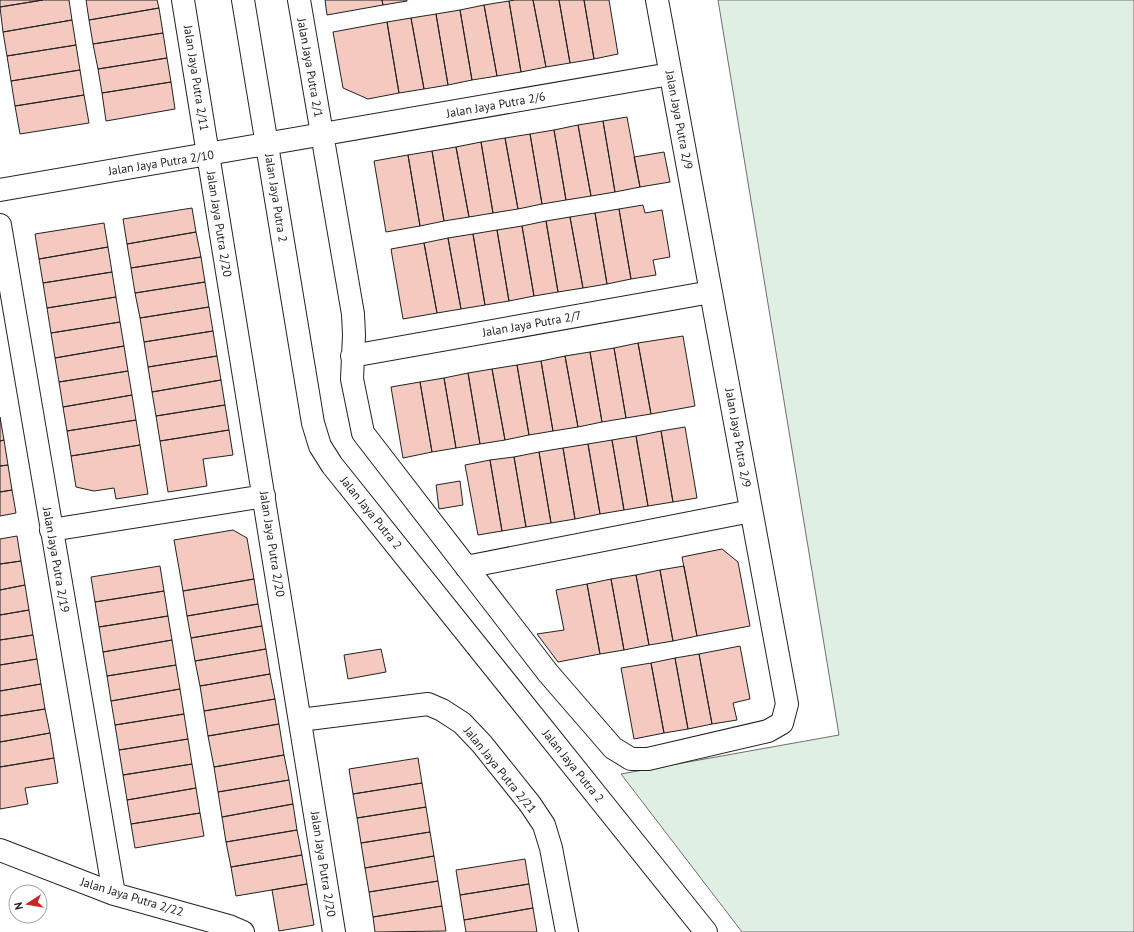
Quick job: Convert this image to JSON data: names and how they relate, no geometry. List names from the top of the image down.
{
  "streets": {
    "street": [
      "Jalan Jaya Putra 2/1",
      "Jalan Jaya Putra 2/11",
      "Jalan Jaya Putra 2/6",
      "Jalan Jaya Putra 2/9",
      "Jalan Jaya Putra 2/10",
      "Jalan Jaya Putra 2",
      "Jalan Jaya Putra 2/20",
      "Jalan Jaya Putra 2/7",
      "Jalan Jaya Putra 2/19",
      "Jalan Jaya Putra 2/21",
      "Jalan Jaya Putra 2/22"
    ]
  },
  "crossings": [
    ["Jalan Jaya Putra 2/1", "Jalan Jaya Putra 2/6"],
    ["Jalan Jaya Putra 2/1", "Jalan Jaya Putra 2/9"],
    ["Jalan Jaya Putra 2/1", "Jalan Jaya Putra 2/10"],
    ["Jalan Jaya Putra 2/1", "Jalan Jaya Putra 2/7"],
    ["Jalan Jaya Putra 2/11", "Jalan Jaya Putra 2/10"],
    ["Jalan Jaya Putra 2/11", "Jalan Jaya Putra 2/20"],
    ["Jalan Jaya Putra 2/6", "Jalan Jaya Putra 2/9"],
    ["Jalan Jaya Putra 2/6", "Jalan Jaya Putra 2/10"],
    ["Jalan Jaya Putra 2/9", "Jalan Jaya Putra 2/7"],
    ["Jalan Jaya Putra 2/10", "Jalan Jaya Putra 2"],
    ["Jalan Jaya Putra 2/10", "Jalan Jaya Putra 2/20"],
    ["Jalan Jaya Putra 2/20", "Jalan Jaya Putra 2/21"],
    ["Jalan Jaya Putra 2/19", "Jalan Jaya Putra 2/22"]
  ],
  "north": "left"
}
